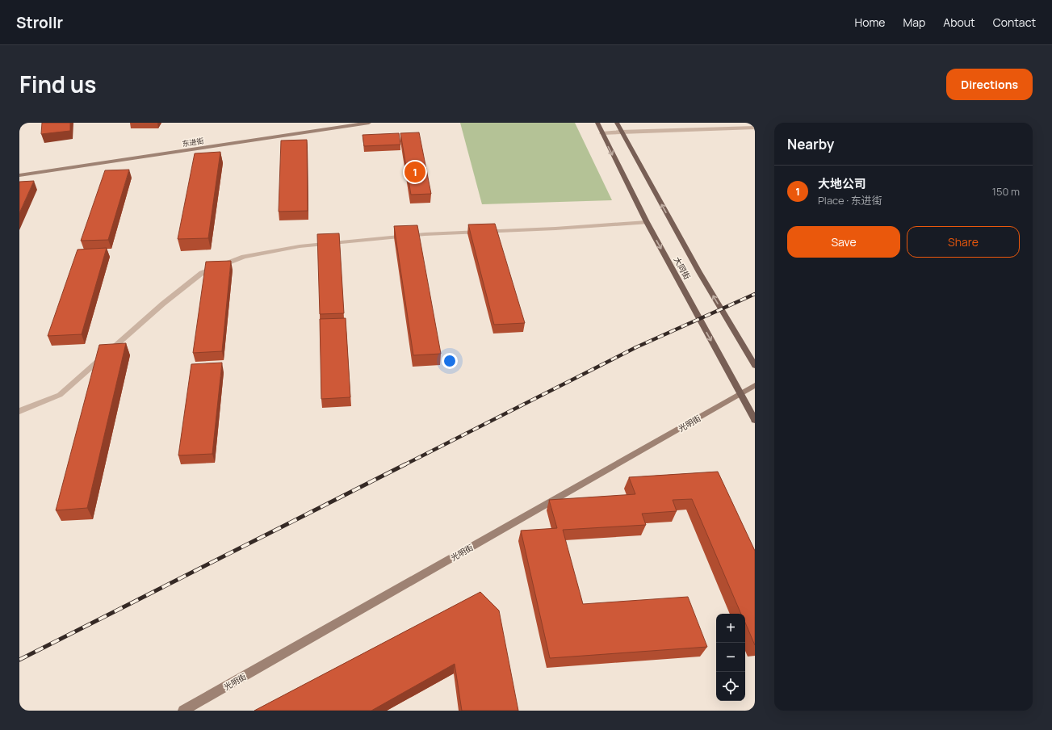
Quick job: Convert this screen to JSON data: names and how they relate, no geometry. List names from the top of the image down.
{
  "streets": {
    "main road": ["东进街", "大同街", "光明街"]
  },
  "crossings": [
    ["大同街", "光明街"]
  ],
  "page": {
    "header": "Strollr",
    "nav": [
      "Home",
      "Map",
      "About",
      "Contact"
    ],
    "title": "Find us",
    "buttons": [
      "Directions",
      ["Save", "Share"]
    ],
    "heading": "Nearby",
    "pins": "1",
    "list": [
      {
        "mark": "1",
        "name": "大地公司",
        "note": "Place · 东进街",
        "value": "150 m"
      }
    ],
    "map_buttons": ["+", "−"]
  }
}
